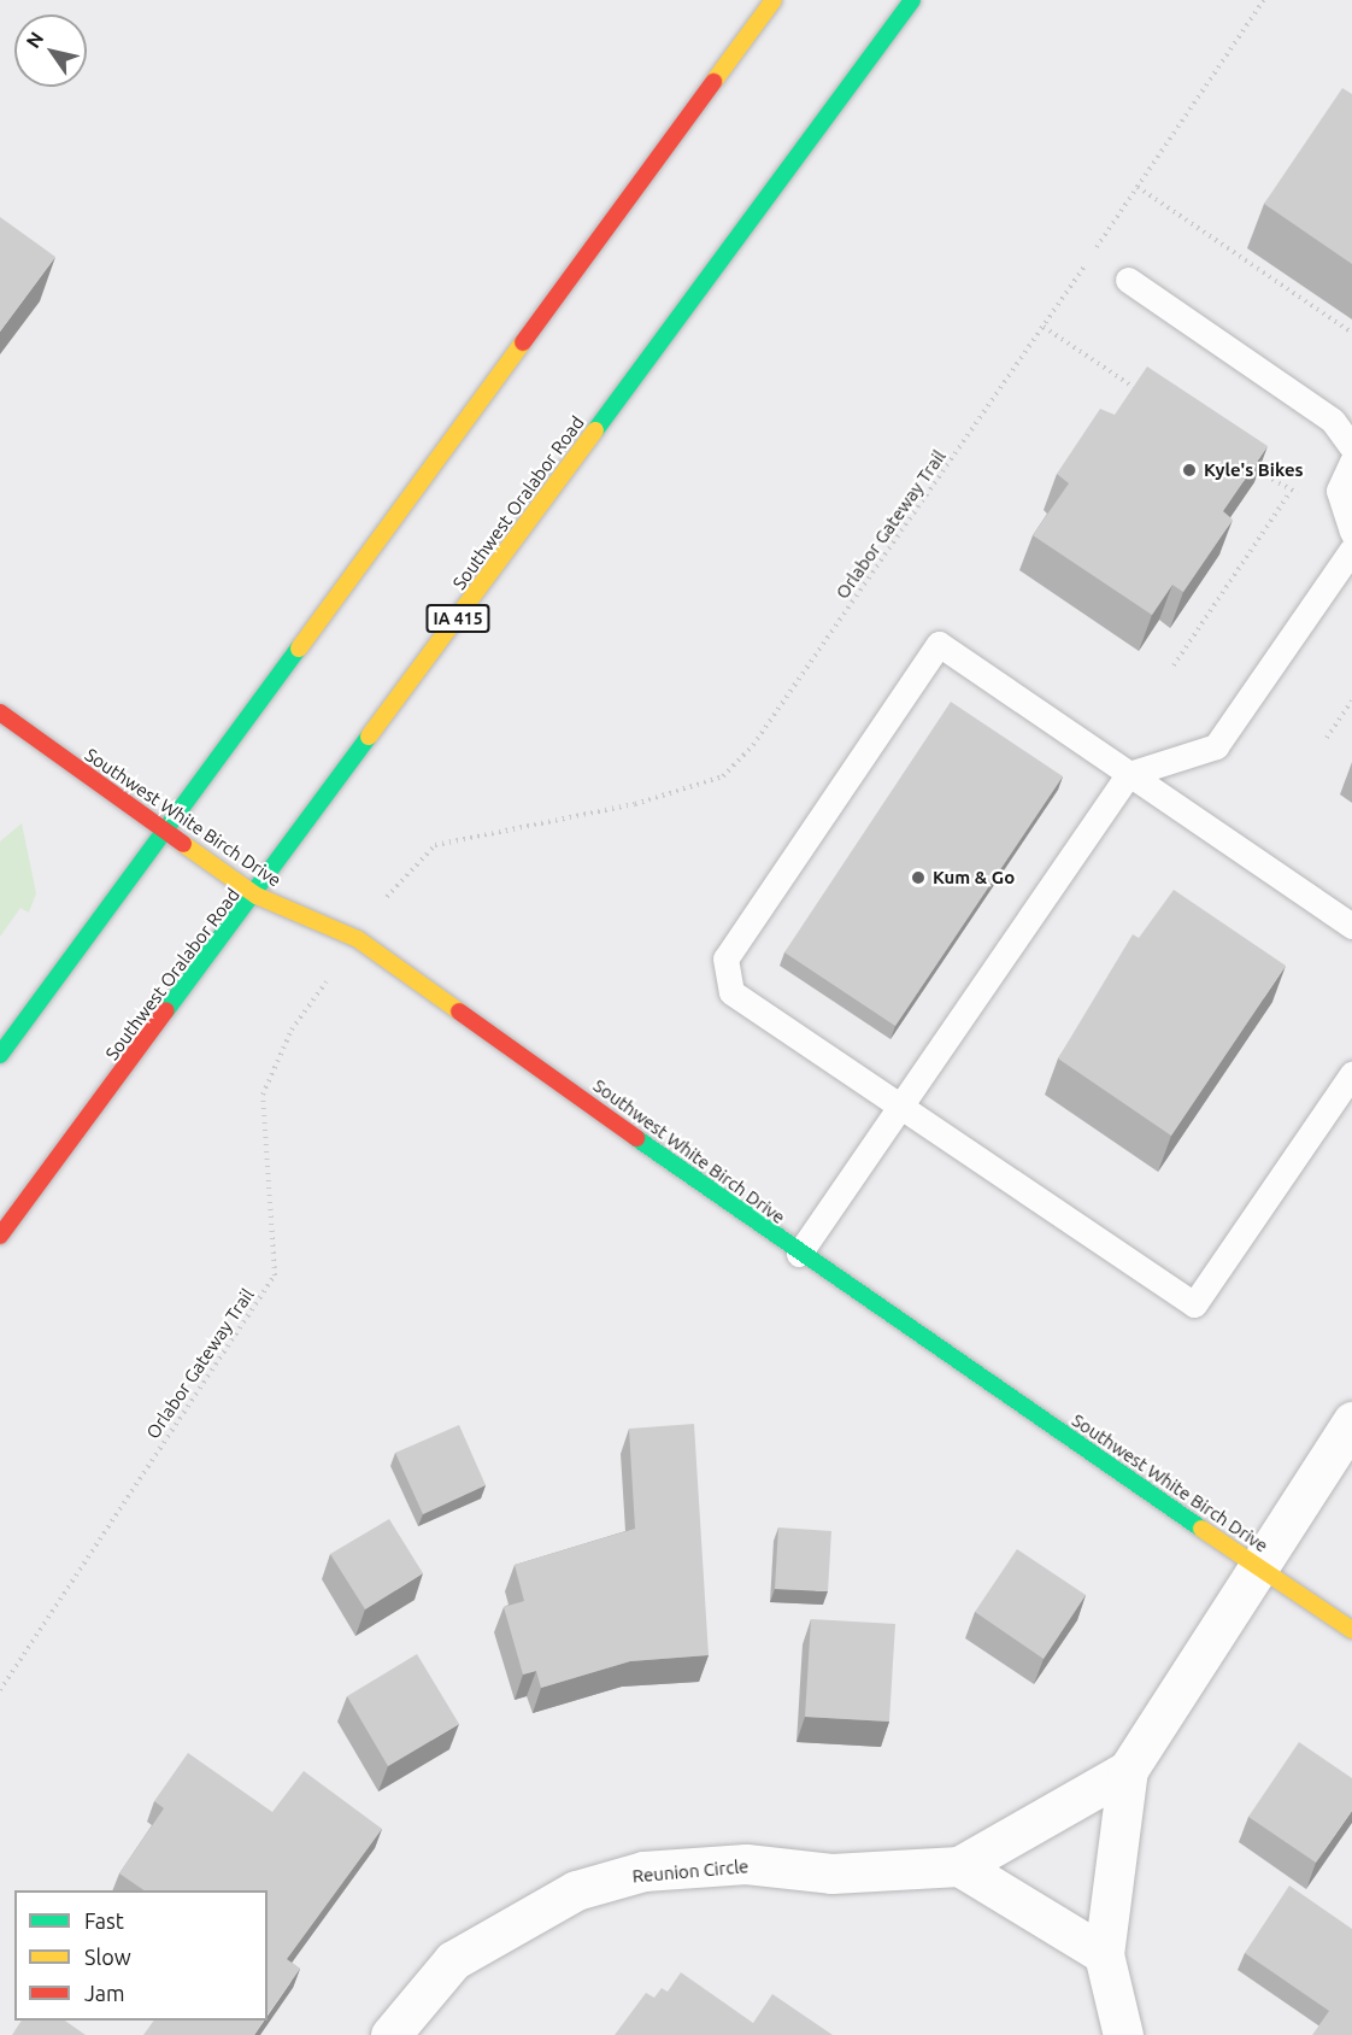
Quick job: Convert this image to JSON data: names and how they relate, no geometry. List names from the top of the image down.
{
  "streets": {
    "main road": ["Southwest Oralabor Road", "IA 415", "Southwest White Birch Drive"],
    "street": ["Reunion Circle"],
    "path": ["Orlabor Gateway Trail"]
  },
  "crossings": [
    ["Southwest Oralabor Road", "Southwest White Birch Drive"],
    ["Orlabor Gateway Trail", "Southwest White Birch Drive"]
  ],
  "places": ["Kyle's Bikes", "Kum & Go"],
  "legend": ["Fast", "Slow", "Jam"],
  "north": "top left"
}
